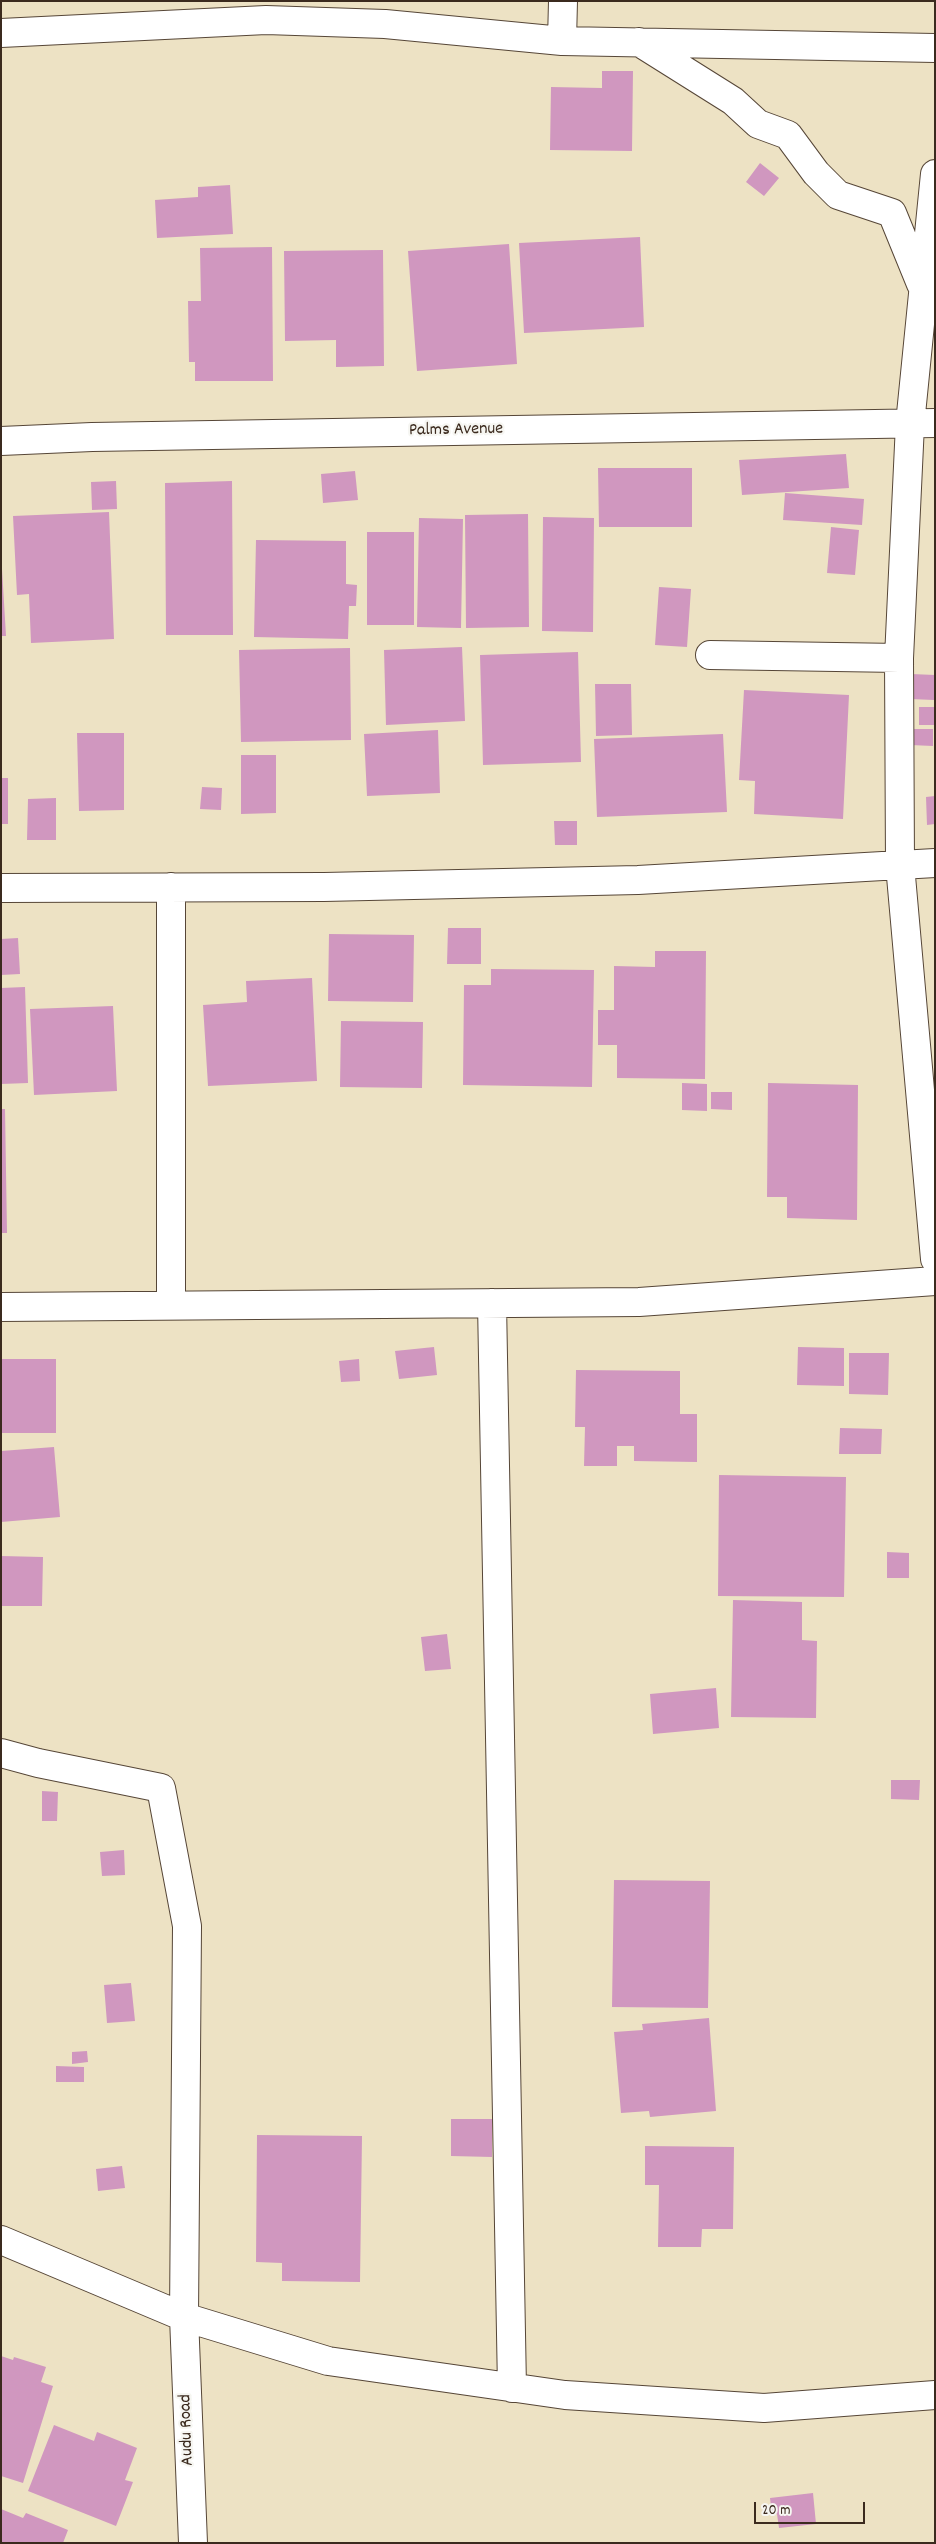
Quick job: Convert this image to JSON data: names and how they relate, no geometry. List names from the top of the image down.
{
  "streets": {
    "street": ["Palms Avenue", "Audu Road"]
  },
  "scale_bar": "20 m"
}
